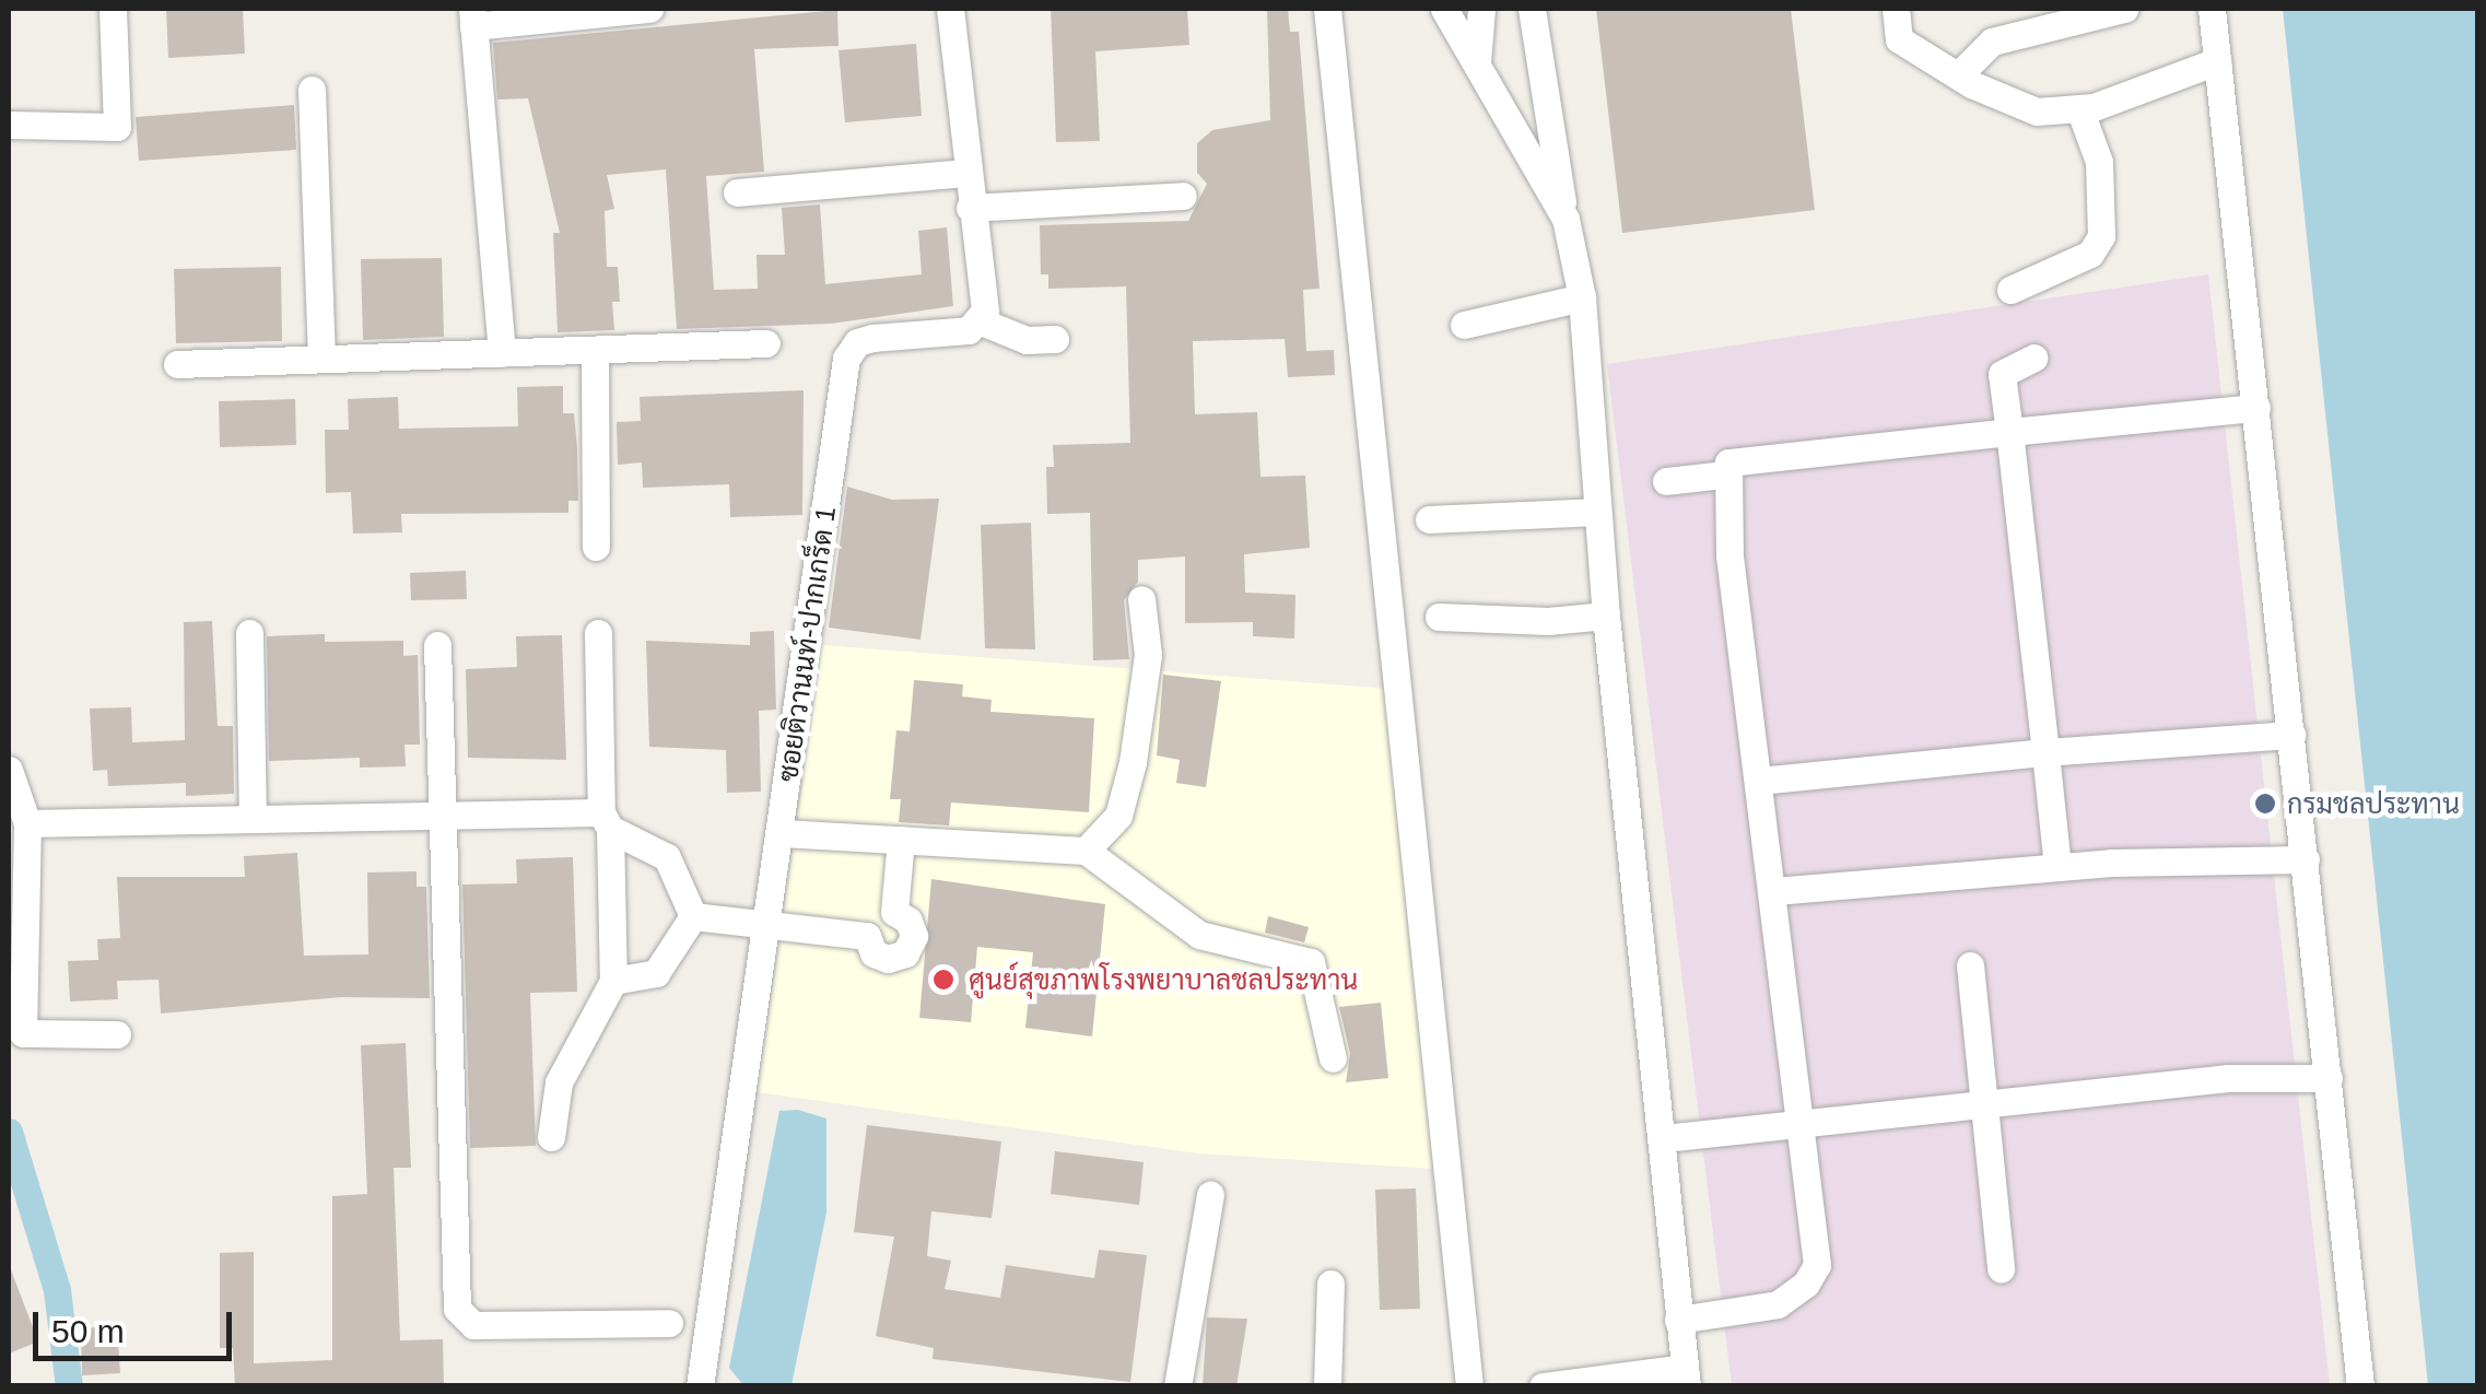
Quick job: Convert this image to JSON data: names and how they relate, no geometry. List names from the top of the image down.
{
  "streets": {
    "street": ["ซอยติวานนท์-ปากเกร็ด 1"]
  },
  "places": ["กรมชลประทาน", "ศูนย์สุขภาพโรงพยาบาลชลประทาน"],
  "scale_bar": "50 m"
}
